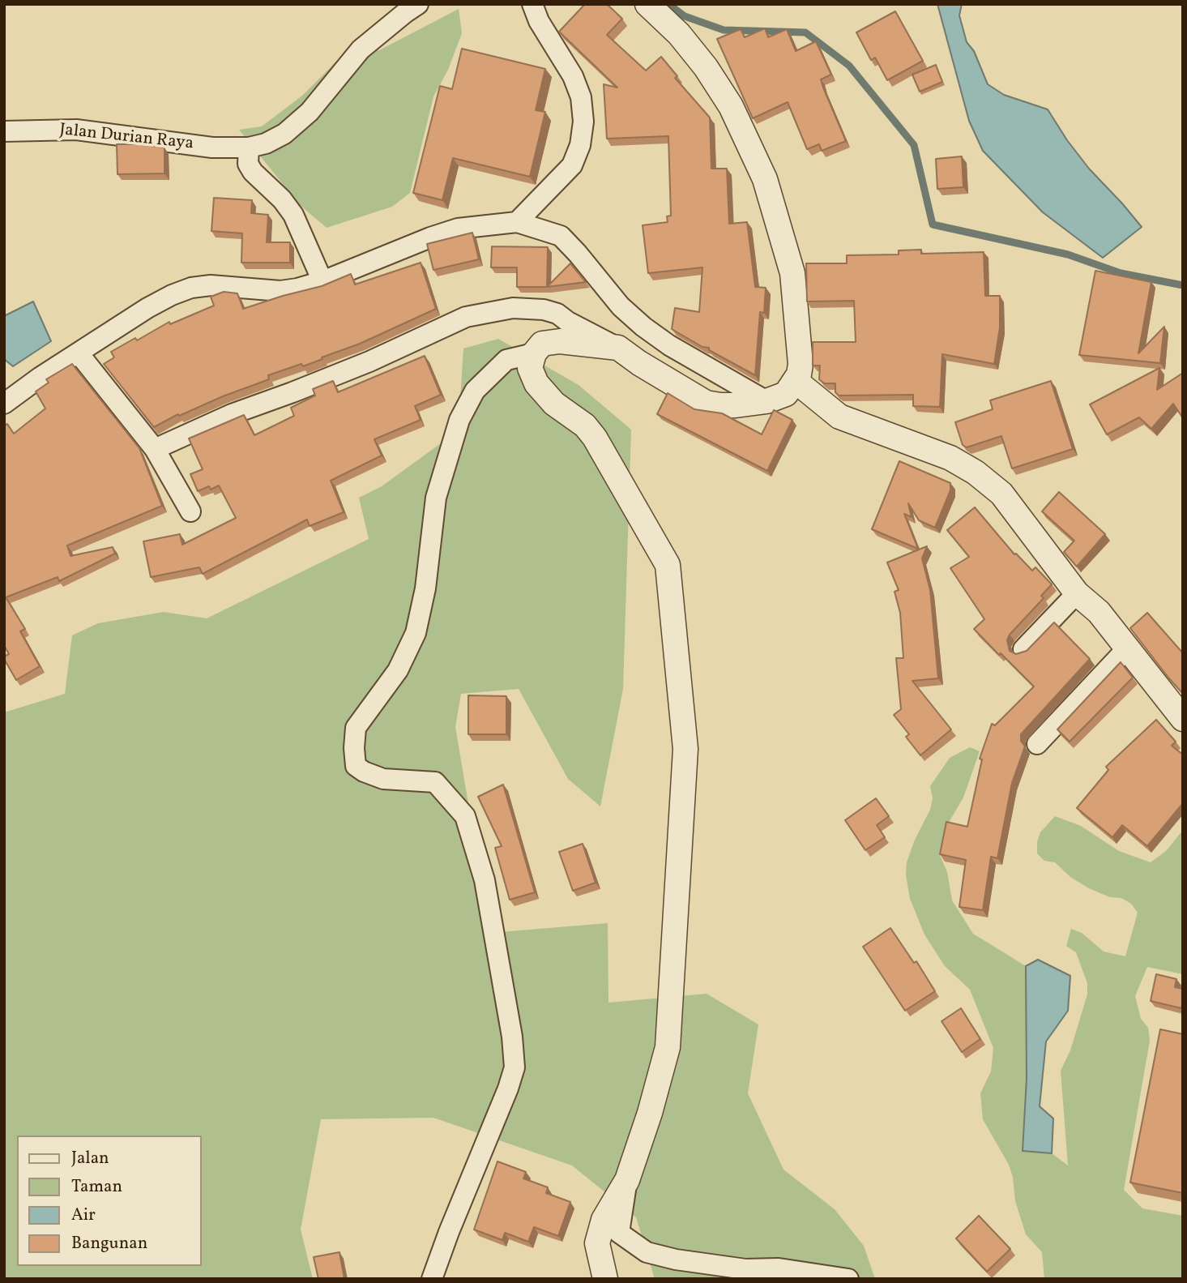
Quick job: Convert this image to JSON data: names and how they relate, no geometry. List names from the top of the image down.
{
  "streets": {
    "street": ["Jalan Durian Raya"]
  },
  "legend": [
    "Jalan",
    "Taman",
    "Air",
    "Bangunan"
  ]
}
